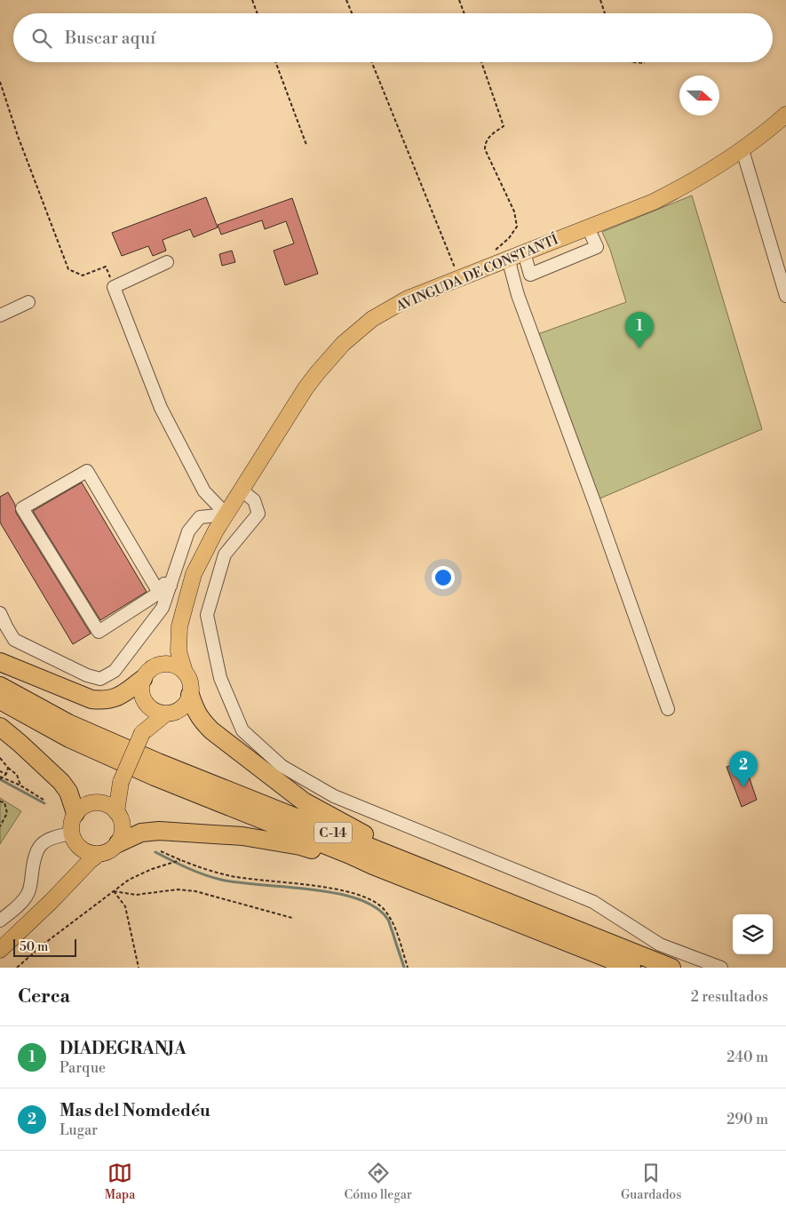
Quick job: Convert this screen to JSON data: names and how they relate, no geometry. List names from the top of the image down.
{
  "streets": {
    "highway": ["C-14"],
    "main road": ["AVINGUDA DE CONSTANTÍ"]
  },
  "scale_bar": "50 m",
  "north": "right",
  "page": {
    "search": "Buscar aquí",
    "pins": ["1", "2"],
    "scale": "50 m",
    "heading": ["Cerca", "2 resultados"],
    "list": [
      {
        "mark": "1",
        "name": "DIADEGRANJA",
        "note": "Parque",
        "value": "240 m"
      },
      {
        "mark": "2",
        "name": "Mas del Nomdedéu",
        "note": "Lugar",
        "value": "290 m"
      }
    ],
    "nav": ["Mapa", "Cómo llegar", "Guardados"]
  }
}
